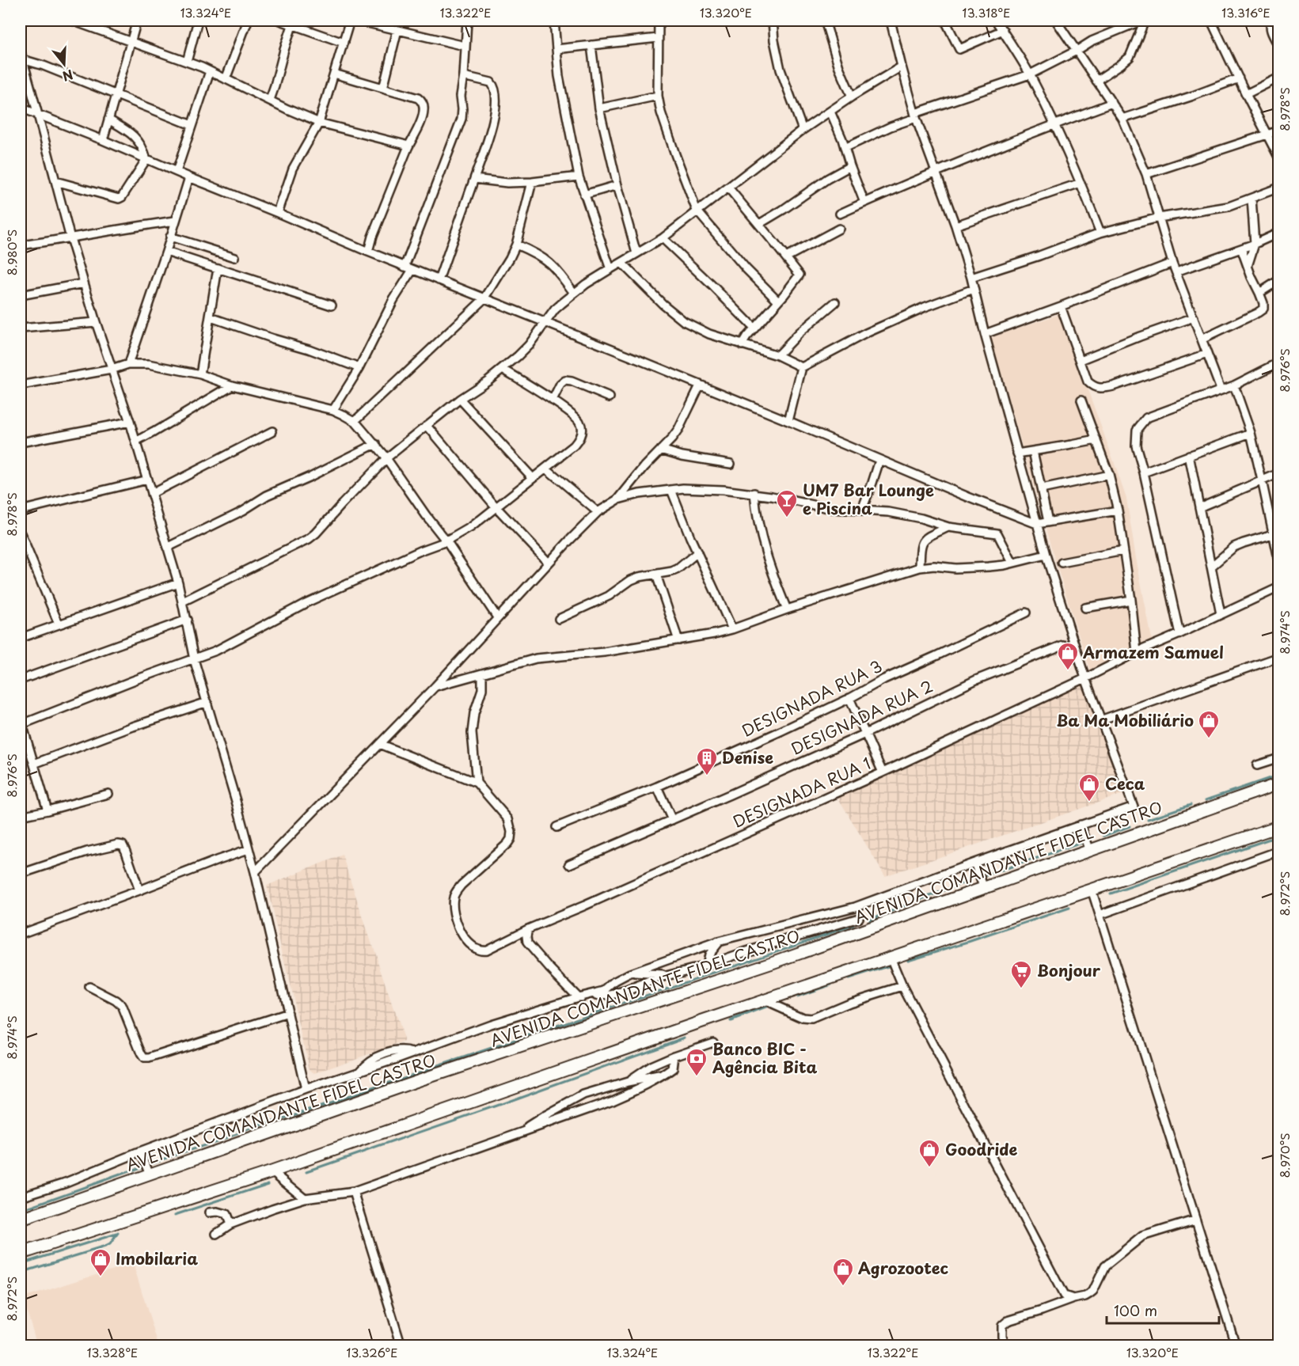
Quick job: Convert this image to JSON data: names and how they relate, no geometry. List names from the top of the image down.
{
  "streets": {
    "highway": ["AVENIDA COMANDANTE FIDEL CASTRO"],
    "street": ["DESIGNADA RUA 3", "DESIGNADA RUA 2", "DESIGNADA RUA 1"]
  },
  "places": {
    "bar": ["UM7 Bar Lounge e Piscina"],
    "shop": [
      "Armazem Samuel",
      "Ba Ma Mobiliário",
      "Ceca",
      "Goodride",
      "Imobilaria",
      "Agrozootec"
    ],
    "building": ["Denise"],
    "supermarket": ["Bonjour"],
    "bank": ["Banco BIC - Agência Bita"]
  },
  "scale_bar": "100 m",
  "north": "bottom",
  "coordinates": [
    "13.324°E",
    "13.322°E",
    "13.320°E",
    "13.318°E",
    "13.316°E",
    "8.978°S",
    "8.980°S",
    "8.976°S",
    "8.974°S",
    "8.972°S",
    "8.970°S",
    "13.328°E",
    "13.326°E"
  ]
}
